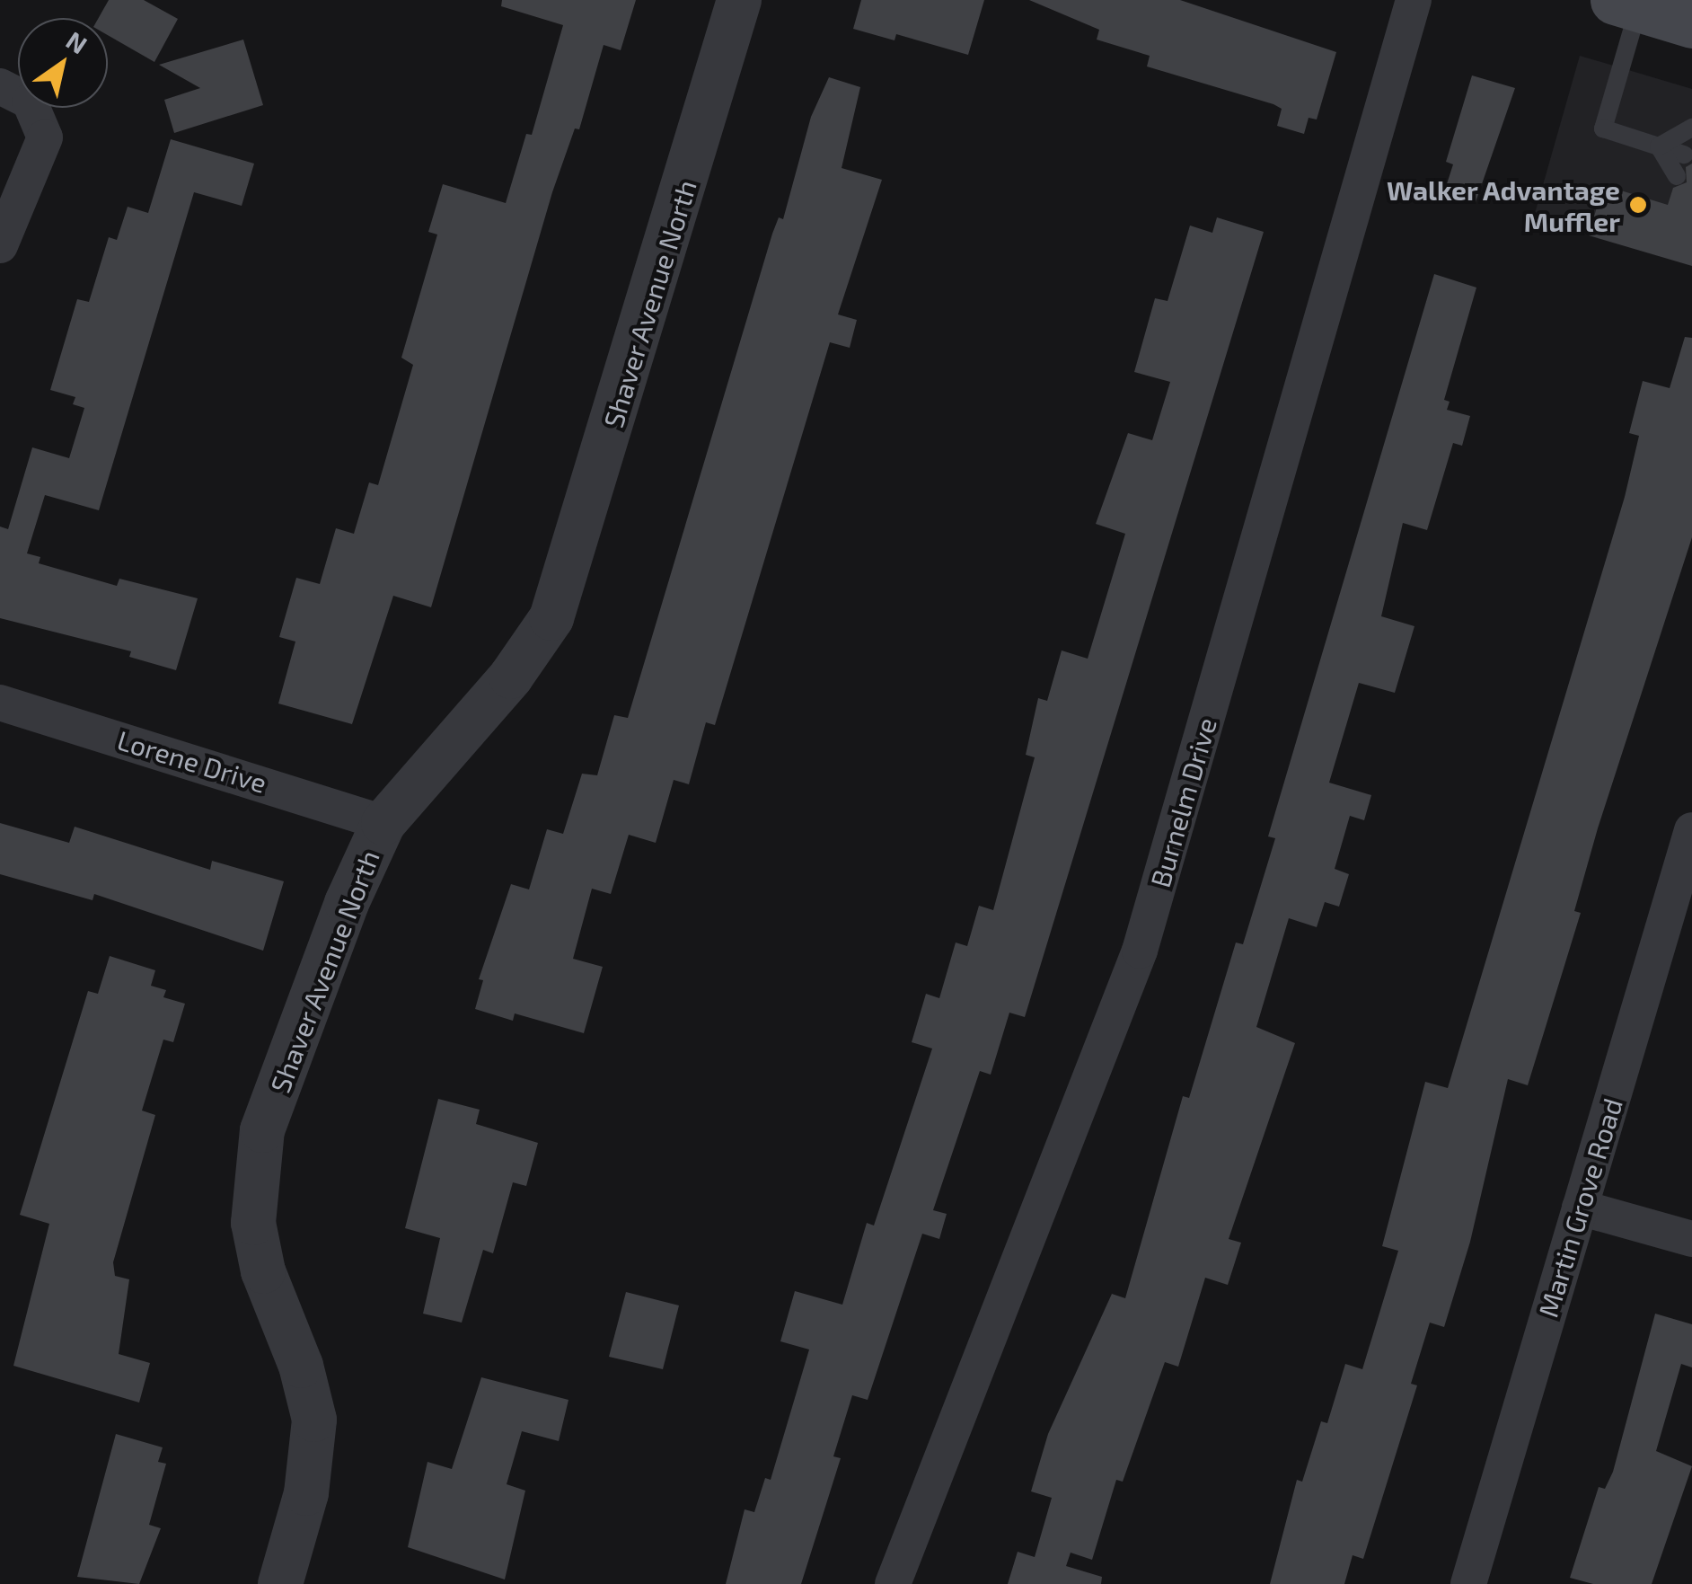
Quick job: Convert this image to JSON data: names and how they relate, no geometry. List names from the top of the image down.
{
  "streets": {
    "street": [
      "Shaver Avenue North",
      "Lorene Drive",
      "Burnelm Drive",
      "Martin Grove Road"
    ]
  },
  "crossings": [
    ["Shaver Avenue North", "Lorene Drive"]
  ],
  "places": ["Walker Advantage Muffler"],
  "north": "top right"
}
